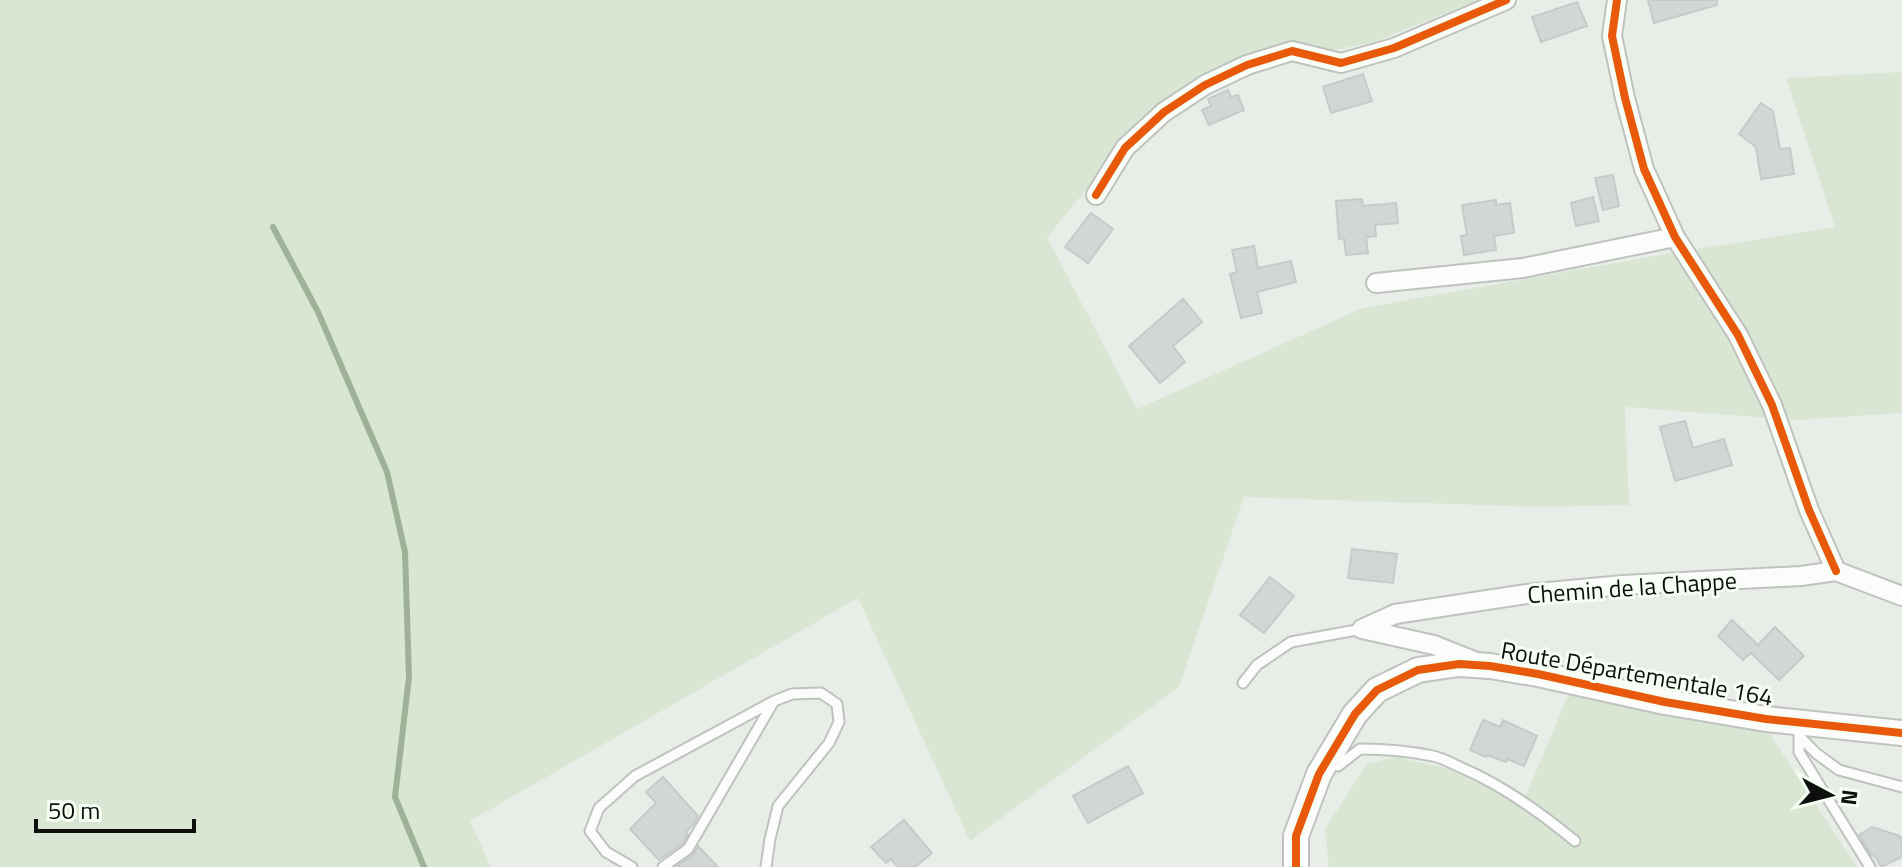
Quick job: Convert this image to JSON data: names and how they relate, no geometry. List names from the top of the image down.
{
  "streets": {
    "street": ["Chemin de la Chappe", "Route Départementale 164"]
  },
  "scale_bar": "50 m",
  "north": "right"
}
